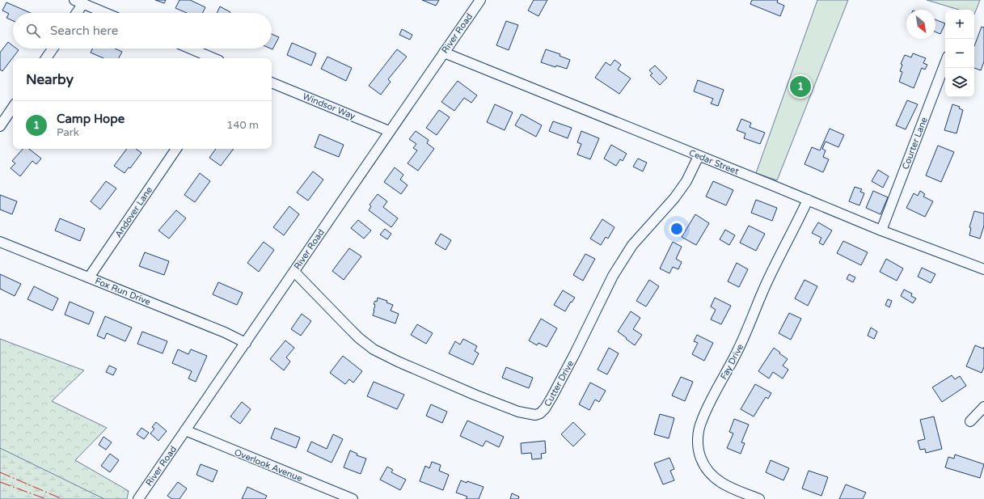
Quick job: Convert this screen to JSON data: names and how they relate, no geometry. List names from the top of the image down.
{
  "streets": {
    "street": [
      "River Road",
      "Windsor Way",
      "Courter Lane",
      "Cedar Street",
      "Andover Lane",
      "Fox Run Drive",
      "Fay Drive",
      "Cutter Drive",
      "Overlook Avenue"
    ]
  },
  "crossings": [
    ["River Road", "Windsor Way"],
    ["River Road", "Cedar Street"],
    ["River Road", "Fox Run Drive"],
    ["River Road", "Cutter Drive"],
    ["River Road", "Overlook Avenue"],
    ["Courter Lane", "Cedar Street"],
    ["Cedar Street", "Fay Drive"],
    ["Cedar Street", "Cutter Drive"],
    ["Andover Lane", "Fox Run Drive"]
  ],
  "north": "bottom right",
  "page": {
    "map_buttons": ["+", "−"],
    "search": "Search here",
    "heading": "Nearby",
    "pins": "1",
    "list": [
      {
        "mark": "1",
        "name": "Camp Hope",
        "note": "Park",
        "value": "140 m"
      }
    ]
  }
}
